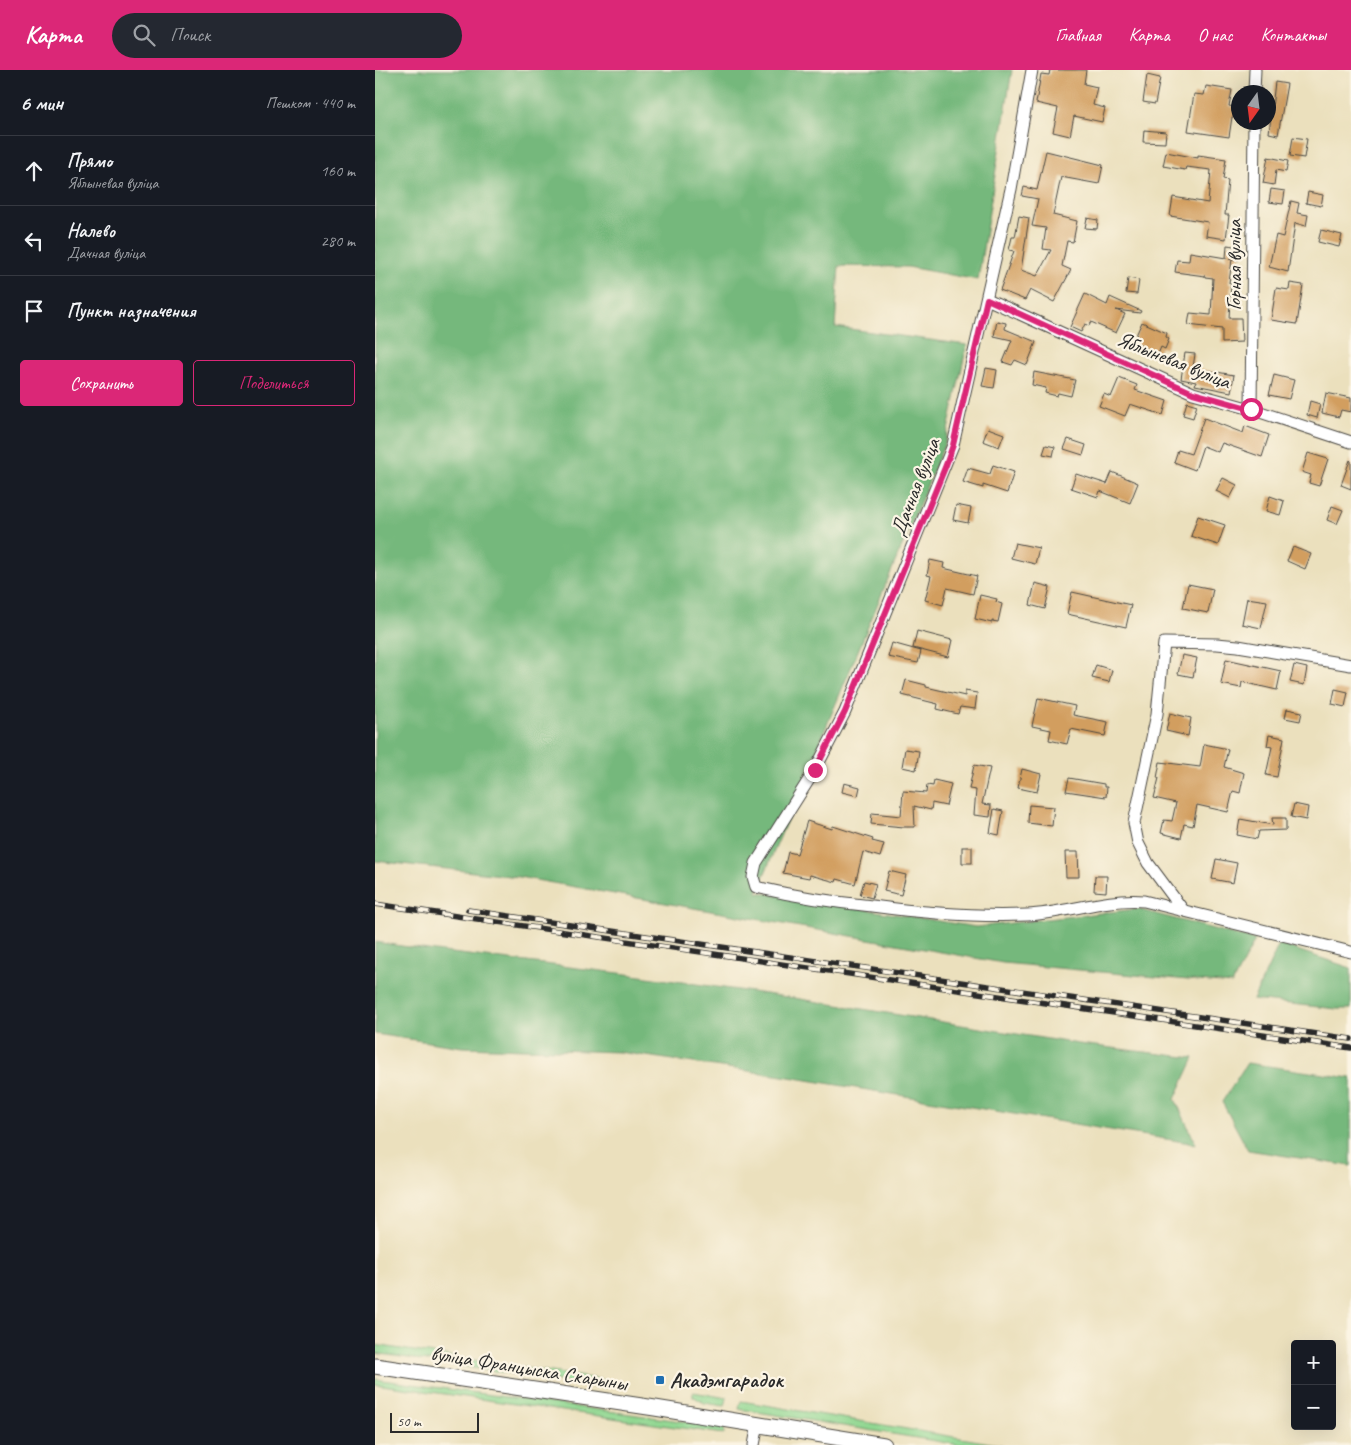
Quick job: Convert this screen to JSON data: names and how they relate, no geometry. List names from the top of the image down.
{
  "streets": {
    "main road": ["вуліца Францыска Скарыны"],
    "street": ["Горная вуліца", "Яблыневая вуліца", "Дачная вуліца"]
  },
  "crossings": [
    ["Горная вуліца", "Яблыневая вуліца"],
    ["Яблыневая вуліца", "Дачная вуліца"]
  ],
  "places": {
    "transit": ["Акадэмгарадок"]
  },
  "scale_bar": "50 m",
  "north": "bottom",
  "page": {
    "header": "Карта",
    "search": "Поиск",
    "nav": [
      "Главная",
      "Карта",
      "О нас",
      "Контакты"
    ],
    "heading": ["6 мин", "Пешком · 440 m"],
    "list": [
      ["Прямо", "Яблыневая вуліца", "160 m"],
      ["Налево", "Дачная вуліца", "280 m"],
      "Пункт назначения"
    ],
    "buttons": ["Сохранить", "Поделиться"],
    "map_buttons": ["+", "−"],
    "scale": "50 m"
  }
}
